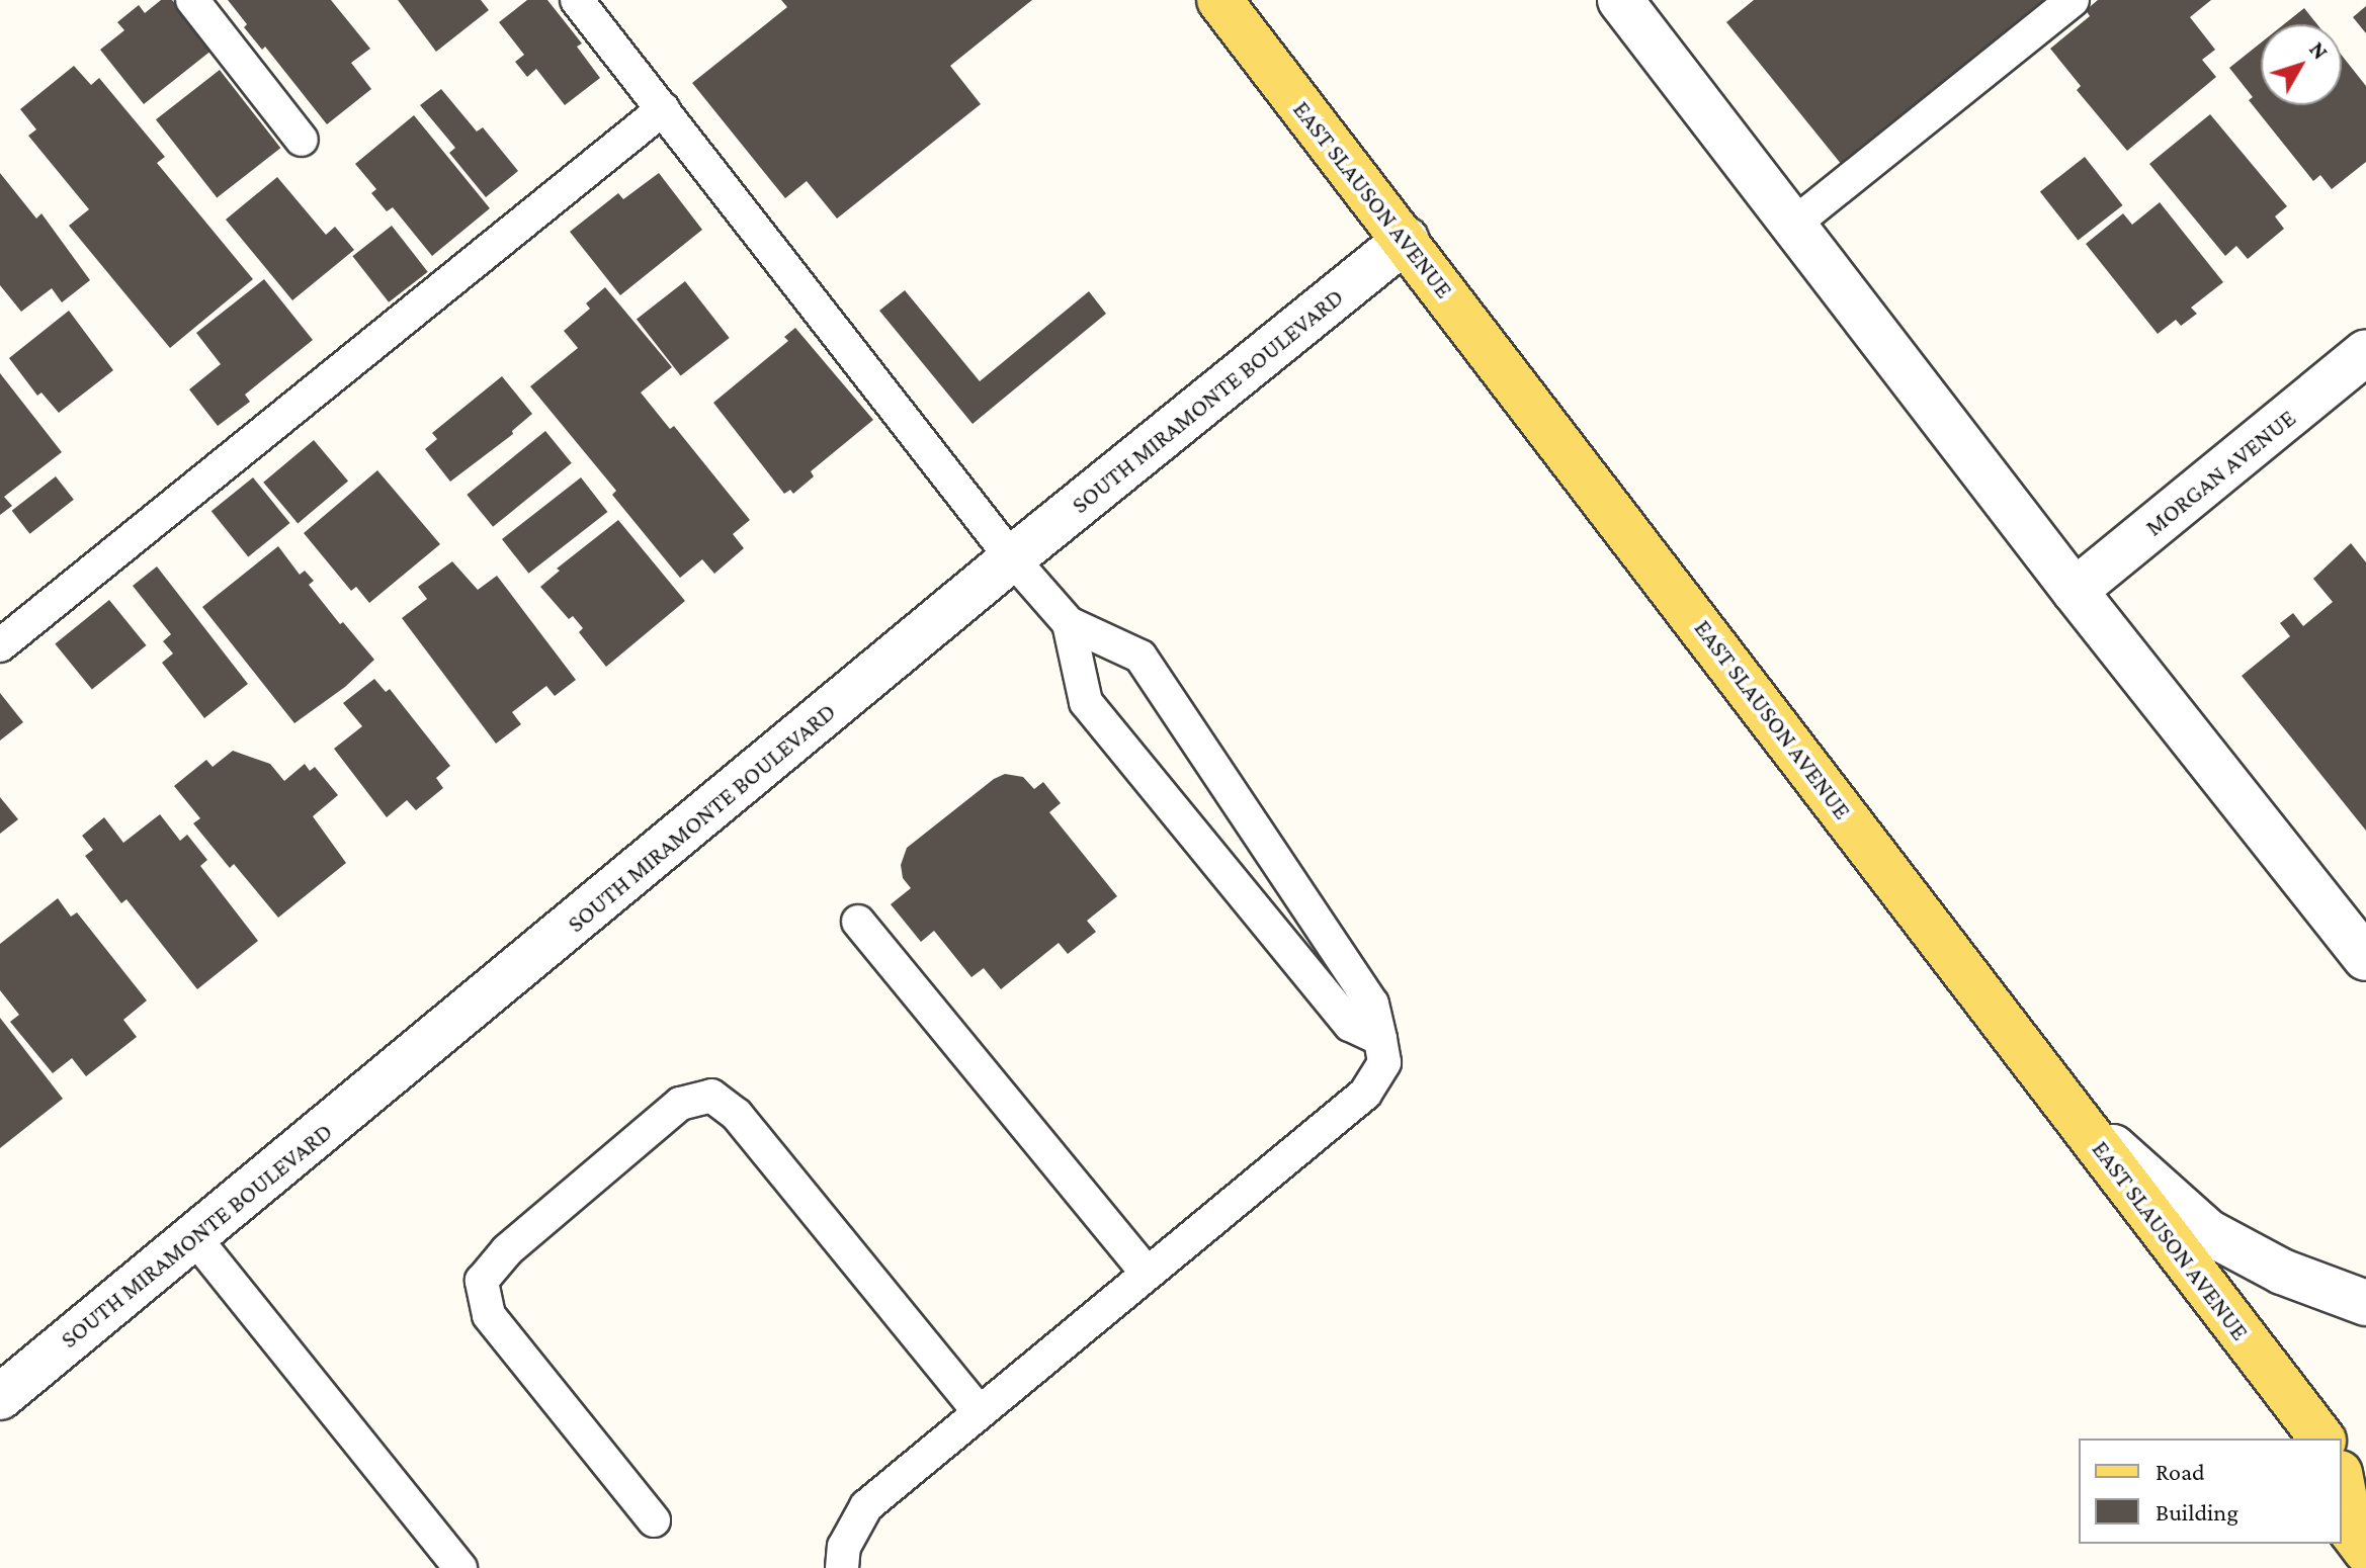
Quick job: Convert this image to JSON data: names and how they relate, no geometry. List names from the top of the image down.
{
  "streets": {
    "main road": ["EAST SLAUSON AVENUE"],
    "street": ["SOUTH MIRAMONTE BOULEVARD", "MORGAN AVENUE"]
  },
  "crossings": [
    ["EAST SLAUSON AVENUE", "SOUTH MIRAMONTE BOULEVARD"]
  ],
  "legend": ["Road", "Building"],
  "north": "top right"
}
